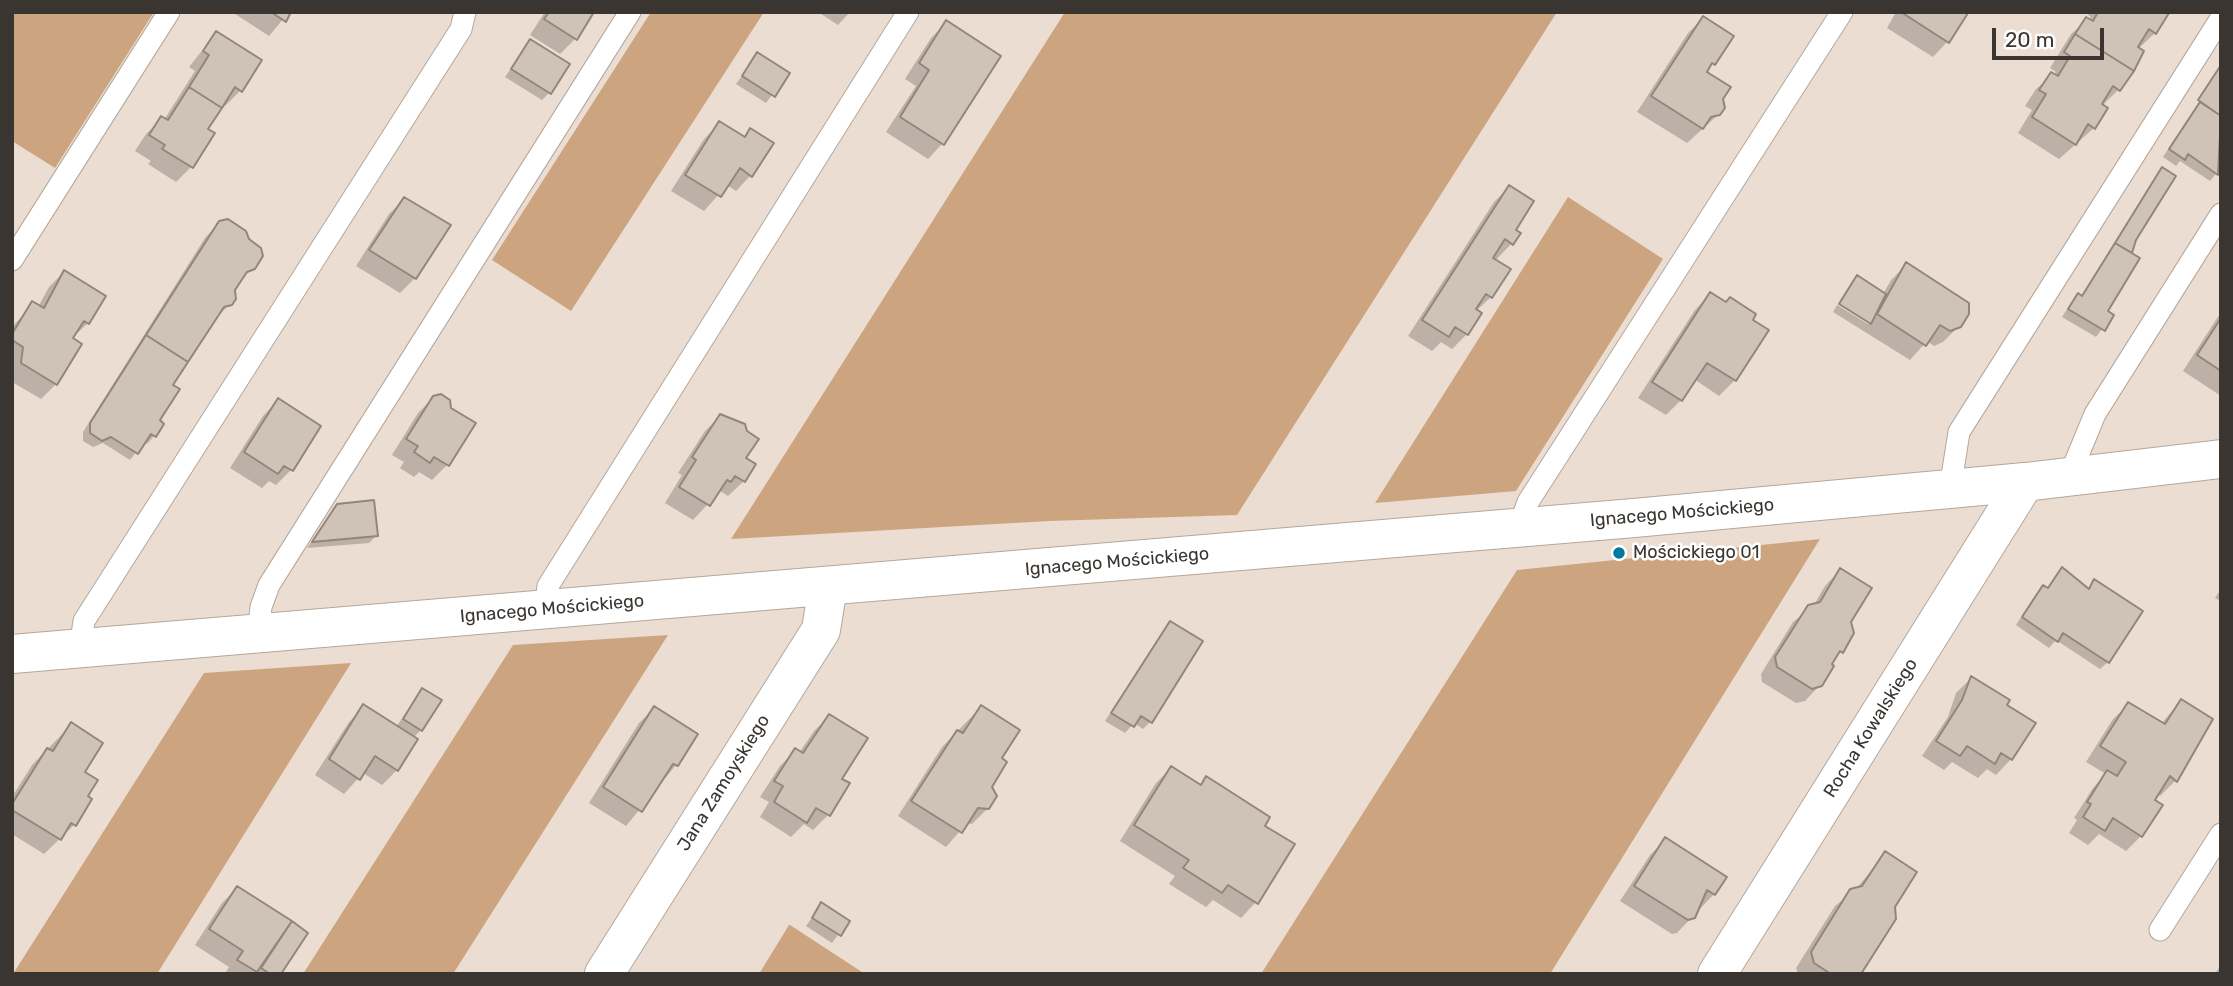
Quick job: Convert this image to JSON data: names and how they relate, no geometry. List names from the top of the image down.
{
  "streets": {
    "street": ["Ignacego Mościckiego", "Rocha Kowalskiego", "Jana Zamoyskiego"]
  },
  "crossings": [
    ["Ignacego Mościckiego", "Rocha Kowalskiego"],
    ["Ignacego Mościckiego", "Jana Zamoyskiego"]
  ],
  "places": ["Mościckiego 01"],
  "scale_bar": "20 m"
}
